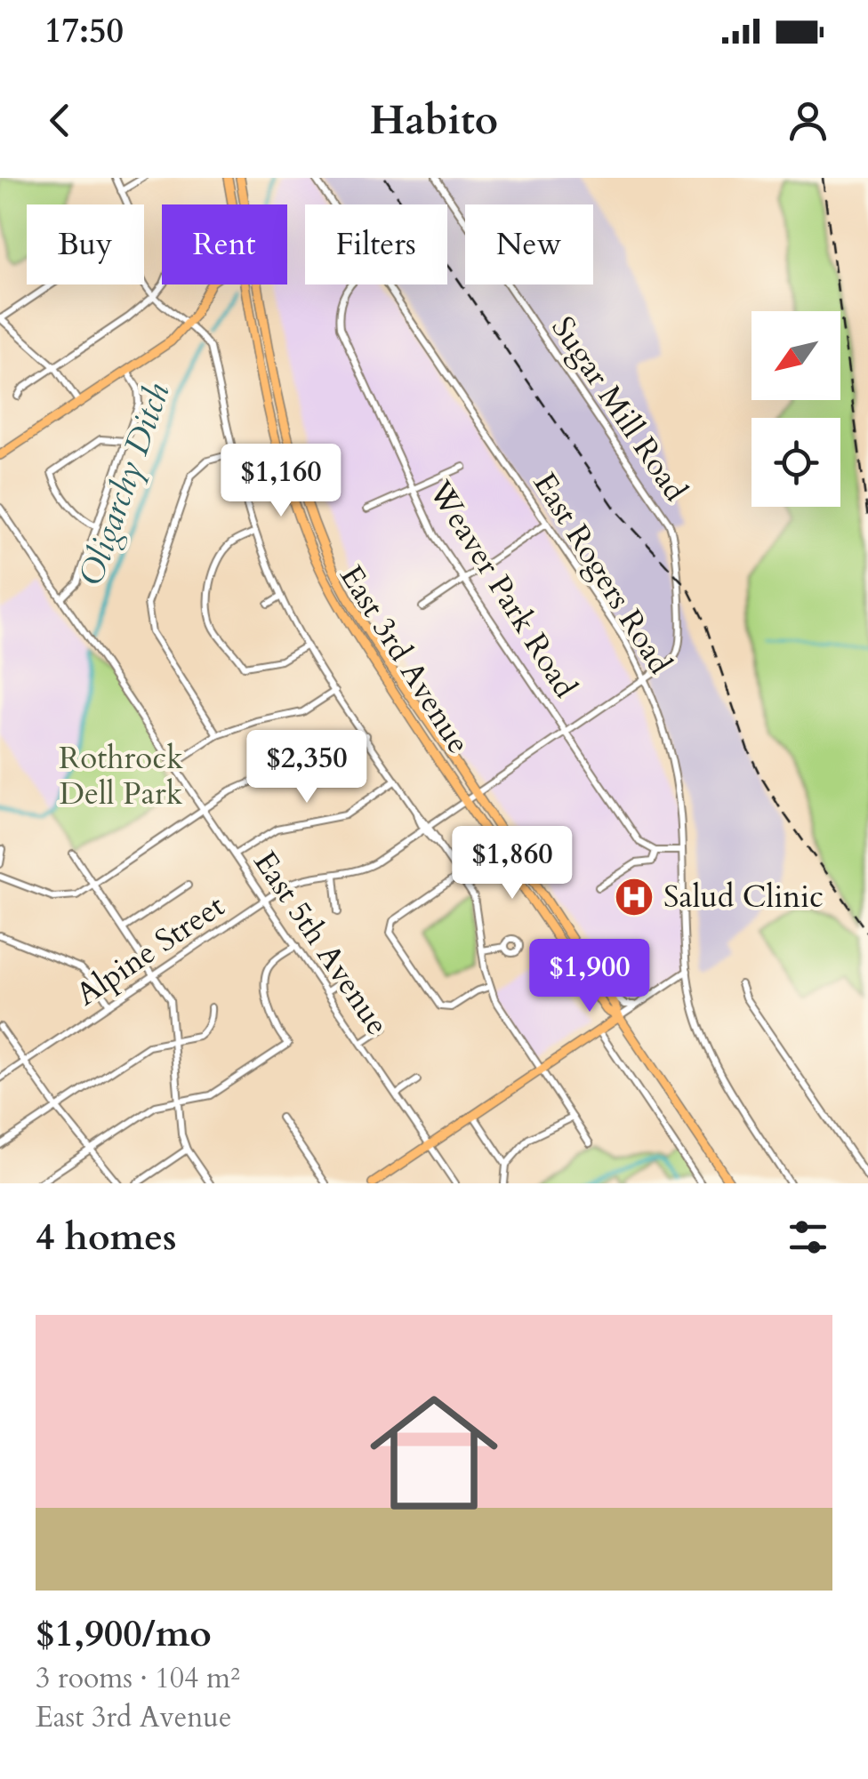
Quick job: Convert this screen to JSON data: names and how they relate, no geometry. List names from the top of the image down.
{
  "streets": {
    "main road": ["East 3rd Avenue"],
    "street": [
      "Sugar Mill Road",
      "East Rogers Road",
      "Weaver Park Road",
      "East 5th Avenue",
      "Alpine Street"
    ]
  },
  "crossings": [
    ["Sugar Mill Road", "East Rogers Road"],
    ["Sugar Mill Road", "Alpine Street"],
    ["East Rogers Road", "Alpine Street"],
    ["Weaver Park Road", "Alpine Street"],
    ["East 3rd Avenue", "Alpine Street"],
    ["East 5th Avenue", "Alpine Street"]
  ],
  "water": ["Oligarchy Ditch"],
  "parks": ["Rothrock Dell Park"],
  "places": {
    "hospital": ["Salud Clinic"]
  },
  "north": "bottom left",
  "page": {
    "status": "17:50",
    "header": "Habito",
    "chip": [
      "Buy",
      "Rent",
      "Filters",
      "New"
    ],
    "price": [
      "$1,160",
      "$2,350",
      "$1,860",
      "$1,900"
    ],
    "heading": "4 homes",
    "list": [
      {
        "name": "$1,900/mo",
        "note": "3 rooms · 104 m² · East 3rd Avenue"
      }
    ]
  }
}
